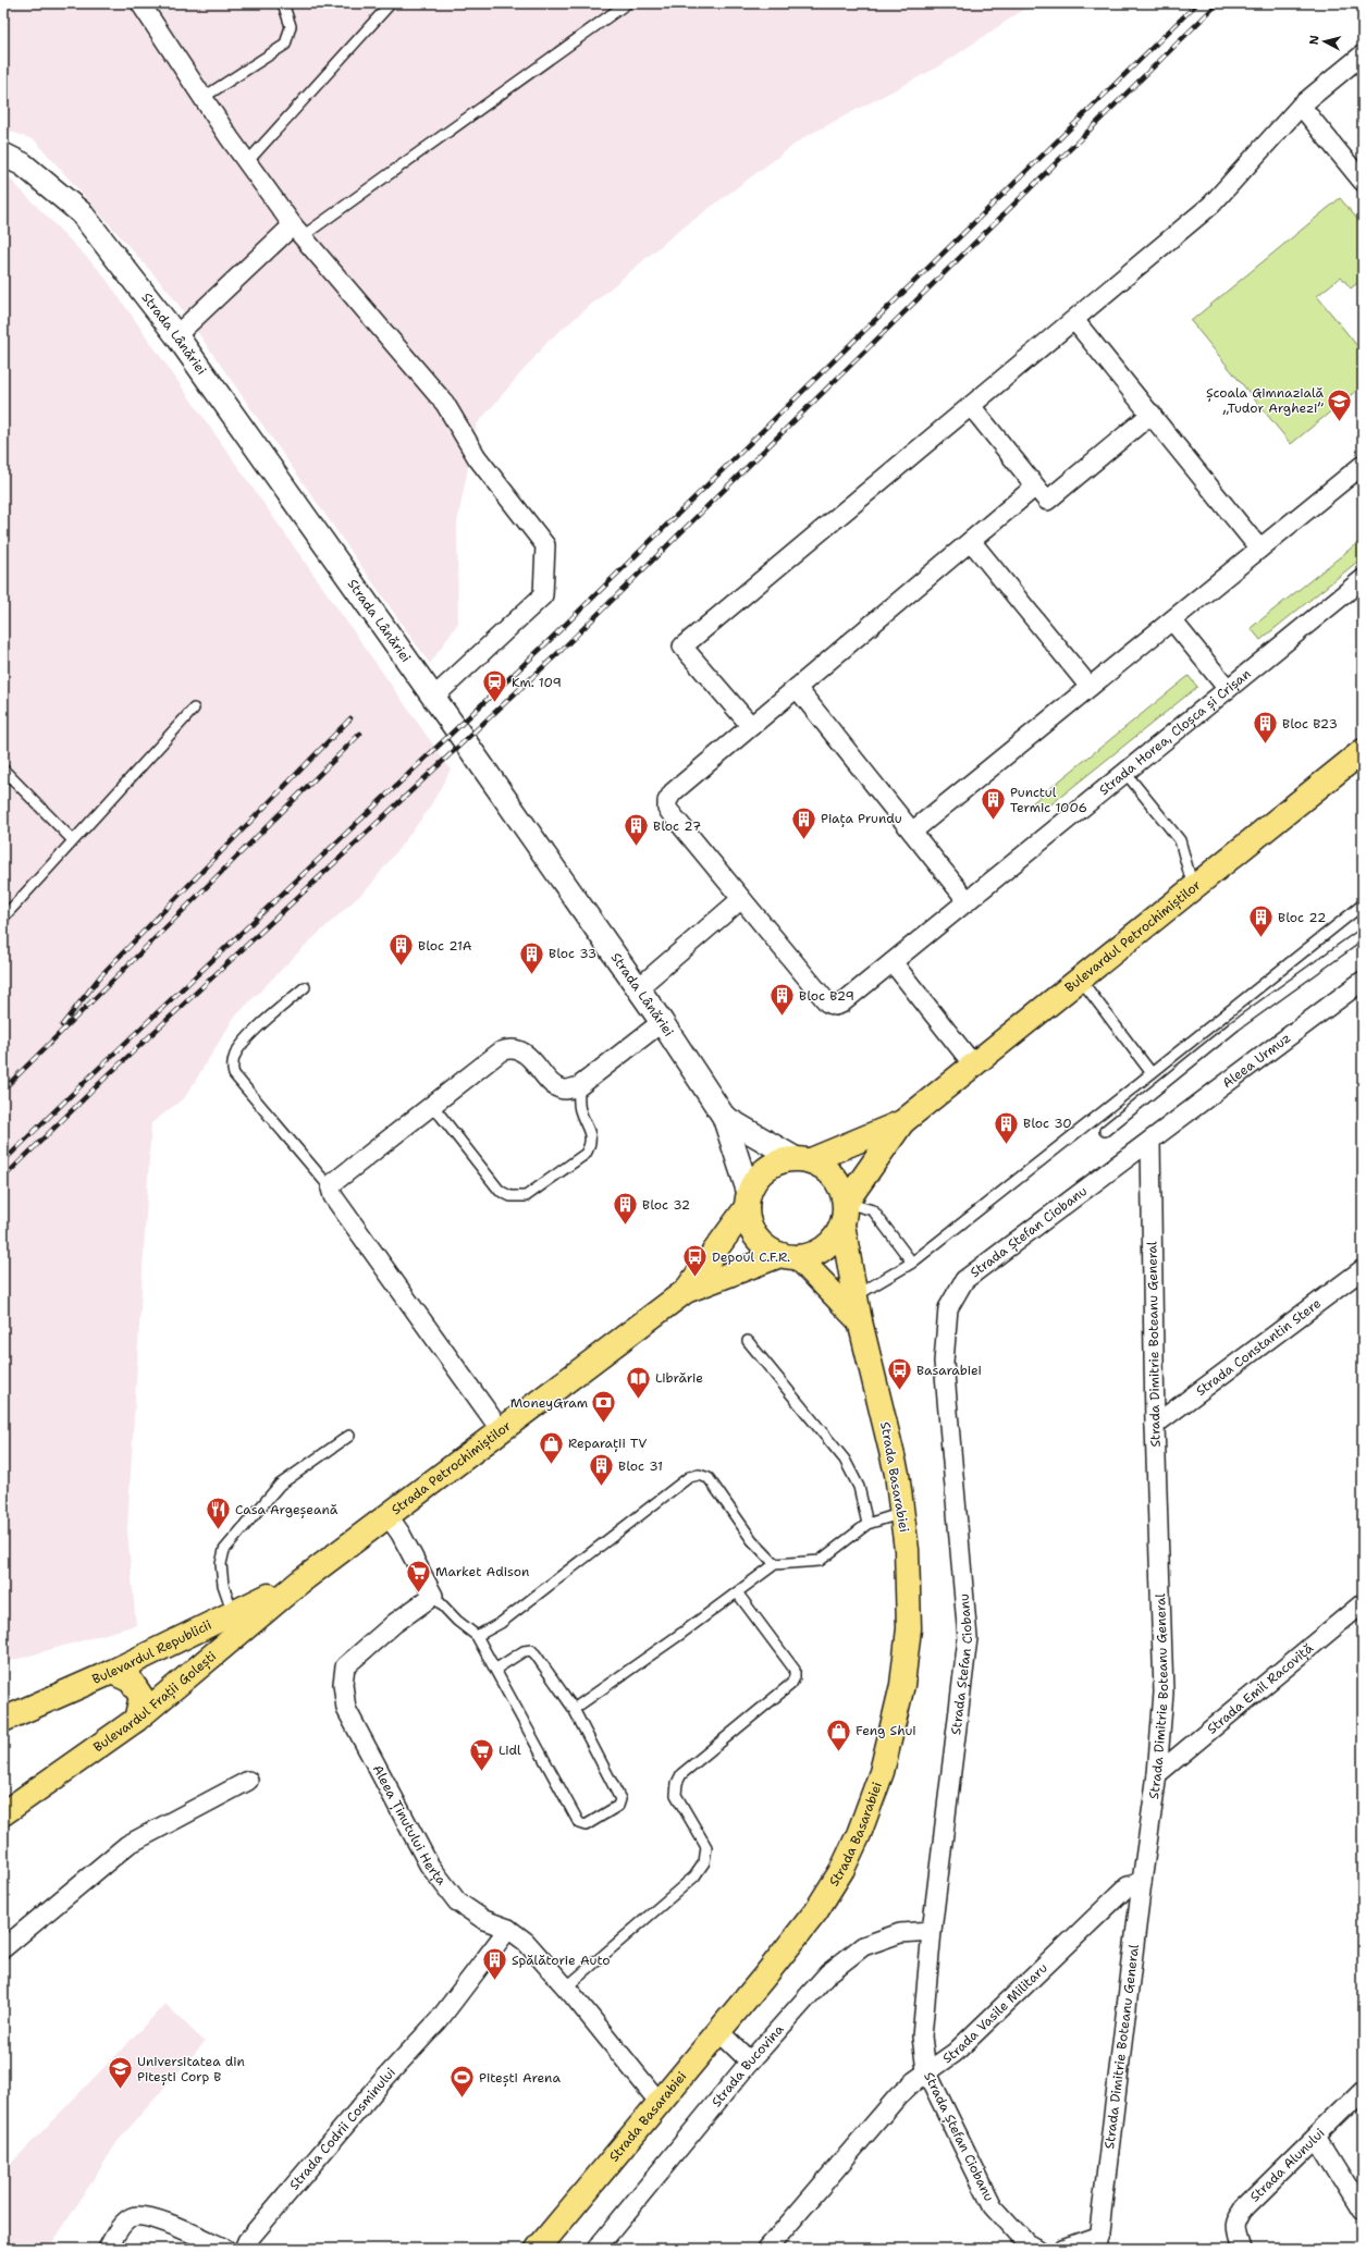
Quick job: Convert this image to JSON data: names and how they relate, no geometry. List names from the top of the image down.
{
  "streets": {
    "main road": [
      "Bulevardul Petrochimiștilor",
      "Strada Petrochimiștilor",
      "Strada Basarabiei",
      "Bulevardul Republicii",
      "Bulevardul Frații Golești"
    ],
    "street": [
      "Strada Lânăriei",
      "Strada Horea, Cloșca și Crișan",
      "Aleea Urmuz",
      "Strada Ștefan Ciobanu",
      "Strada Dimitrie Boteanu General",
      "Strada Constantin Stere",
      "Strada Emil Racoviță",
      "Aleea Ținutului Herța",
      "Strada Vasile Militaru",
      "Strada Bucovina",
      "Strada Codrii Cosminului",
      "Strada Alunului"
    ]
  },
  "crossings": [
    ["Bulevardul Petrochimiștilor", "Strada Petrochimiștilor"],
    ["Bulevardul Petrochimiștilor", "Strada Basarabiei"],
    ["Aleea Urmuz", "Strada Ștefan Ciobanu"],
    ["Aleea Urmuz", "Strada Dimitrie Boteanu General"],
    ["Strada Ștefan Ciobanu", "Strada Dimitrie Boteanu General"],
    ["Strada Ștefan Ciobanu", "Strada Vasile Militaru"],
    ["Strada Ștefan Ciobanu", "Strada Bucovina"],
    ["Strada Dimitrie Boteanu General", "Strada Constantin Stere"],
    ["Strada Dimitrie Boteanu General", "Strada Emil Racoviță"],
    ["Strada Dimitrie Boteanu General", "Strada Vasile Militaru"],
    ["Strada Petrochimiștilor", "Strada Basarabiei"],
    ["Strada Petrochimiștilor", "Bulevardul Republicii"],
    ["Strada Petrochimiștilor", "Bulevardul Frații Golești"],
    ["Strada Basarabiei", "Aleea Ținutului Herța"],
    ["Bulevardul Republicii", "Bulevardul Frații Golești"],
    ["Aleea Ținutului Herța", "Strada Codrii Cosminului"]
  ],
  "places": {
    "school or university": ["Școala Gimnazială „Tudor Arghezi”", "Universitatea din Pitești Corp B"],
    "station": ["Km. 109"],
    "building": [
      "Bloc B23",
      "Punctul Termic 1006",
      "Piața Prundu",
      "Bloc 27",
      "Bloc 22",
      "Bloc 21A",
      "Bloc 33",
      "Bloc B29",
      "Bloc 30",
      "Bloc 32",
      "Bloc 31",
      "Spălătorie Auto"
    ],
    "bus stop": ["Depoul C.F.R.", "Basarabiei"],
    "library": ["Librărie"],
    "bank": ["MoneyGram"],
    "shop": ["Reparații TV", "Feng Shui"],
    "restaurant": ["Casa Argeșeană"],
    "supermarket": ["Market Adison", "Lidl"],
    "sports": ["Pitești Arena"]
  },
  "north": "left"
}
